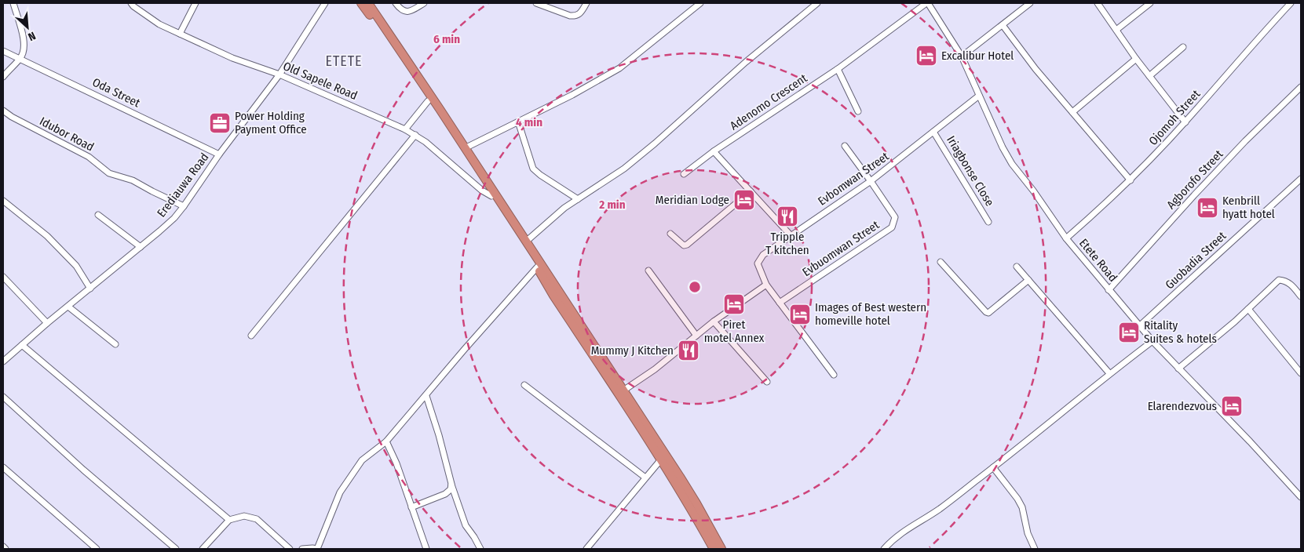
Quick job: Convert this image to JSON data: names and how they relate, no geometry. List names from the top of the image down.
{
  "streets": {
    "street": [
      "Old Sapele Road",
      "Oda Street",
      "Adenomo Crescent",
      "Ojomoh Street",
      "Idubor Road",
      "Iriagbonse Close",
      "Evbomwan Street",
      "Agborofo Street",
      "Erediauwa Road",
      "Evbuomwan Street",
      "Etete Road",
      "Guobadia Street"
    ]
  },
  "crossings": [
    ["Old Sapele Road", "Erediauwa Road"],
    ["Oda Street", "Erediauwa Road"],
    ["Adenomo Crescent", "Etete Road"],
    ["Ojomoh Street", "Etete Road"],
    ["Idubor Road", "Erediauwa Road"],
    ["Iriagbonse Close", "Evbomwan Street"],
    ["Evbomwan Street", "Evbuomwan Street"],
    ["Evbomwan Street", "Etete Road"],
    ["Agborofo Street", "Etete Road"],
    ["Etete Road", "Guobadia Street"]
  ],
  "districts": ["ETETE"],
  "places": {
    "hotel": [
      "Excalibur Hotel",
      "Meridian Lodge",
      "Kenbrill hyatt hotel",
      "Piret motel Annex",
      "Images of Best western homeville hotel",
      "Ritality Suites & hotels",
      "Elarendezvous"
    ],
    "office": ["Power Holding Payment Office"],
    "restaurant": ["Tripple T kitchen", "Mummy J Kitchen"]
  },
  "north": "bottom right",
  "rings": ["6 min", "4 min", "2 min"]
}
